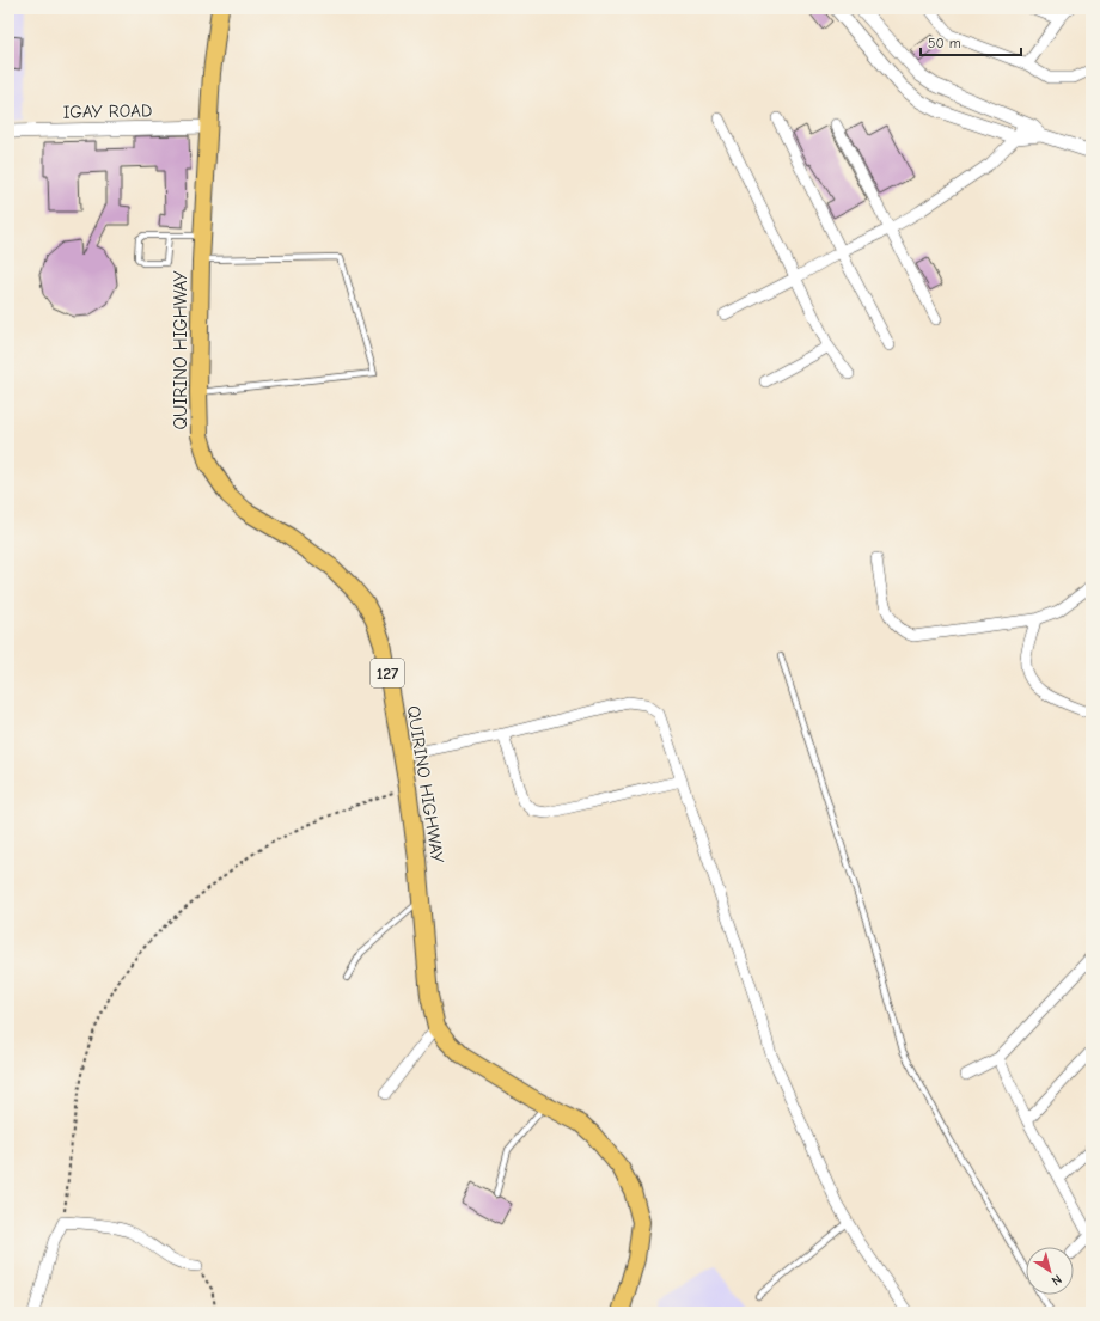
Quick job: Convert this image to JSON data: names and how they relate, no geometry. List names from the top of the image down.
{
  "streets": {
    "main road": ["QUIRINO HIGHWAY", "127"],
    "street": ["IGAY ROAD"]
  },
  "crossings": [
    ["IGAY ROAD", "QUIRINO HIGHWAY"]
  ],
  "scale_bar": "50 m",
  "north": "bottom right"
}
